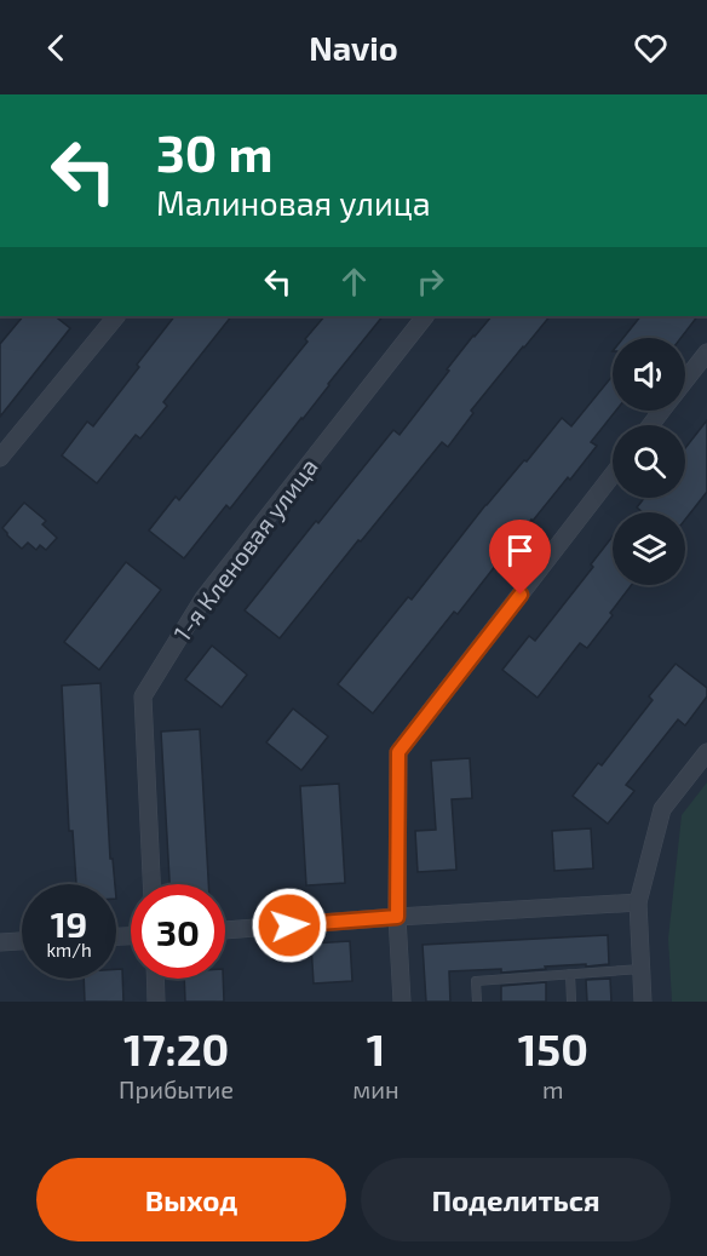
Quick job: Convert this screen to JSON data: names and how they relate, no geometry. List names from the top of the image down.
{
  "streets": {
    "street": ["1-я Кленовая улица"]
  },
  "page": {
    "header": "Navio",
    "turn": ["30 m", "Малиновая улица"],
    "speed": "19 km/h",
    "limit": "30",
    "eta": [
      "17:20",
      "Прибытие",
      "1",
      "мин",
      "150",
      "m"
    ],
    "buttons": ["Выход", "Поделиться"]
  }
}
